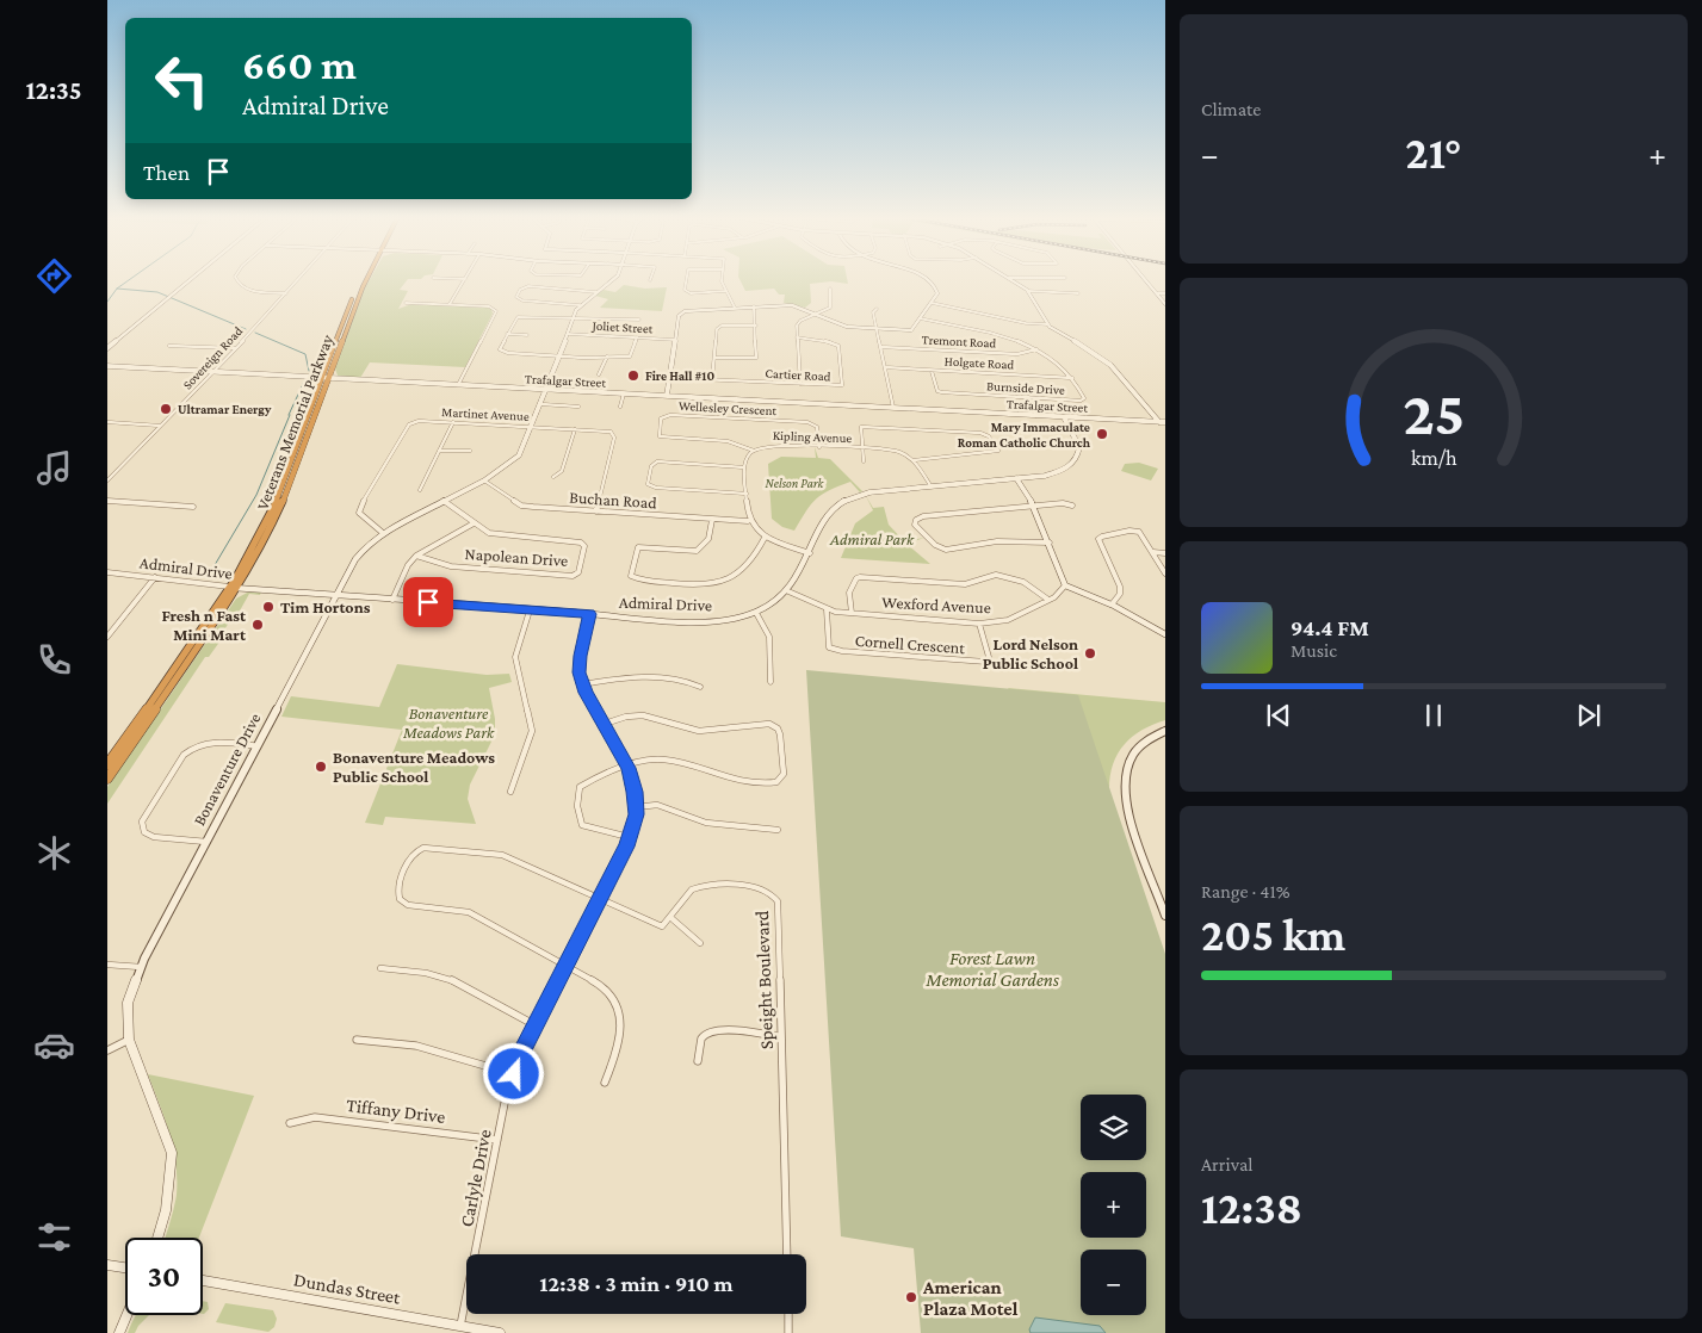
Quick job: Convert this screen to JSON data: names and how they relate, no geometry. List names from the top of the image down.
{
  "streets": {
    "highway": ["Veterans Memorial Parkway"],
    "street": [
      "Joliet Street",
      "Tremont Road",
      "Sovereign Road",
      "Holgate Road",
      "Cartier Road",
      "Trafalgar Street",
      "Burnside Drive",
      "Wellesley Crescent",
      "Martinet Avenue",
      "Kipling Avenue",
      "Buchan Road",
      "Napolean Drive",
      "Admiral Drive",
      "Wexford Avenue",
      "Cornell Crescent",
      "Bonaventure Drive",
      "Speight Boulevard",
      "Tiffany Drive",
      "Carlyle Drive",
      "Dundas Street"
    ]
  },
  "crossings": [
    ["Joliet Street", "Bonaventure Drive"],
    ["Tremont Road", "Burnside Drive"],
    ["Sovereign Road", "Trafalgar Street"],
    ["Holgate Road", "Burnside Drive"],
    ["Trafalgar Street", "Veterans Memorial Parkway"],
    ["Trafalgar Street", "Admiral Drive"],
    ["Trafalgar Street", "Bonaventure Drive"],
    ["Wellesley Crescent", "Kipling Avenue"],
    ["Martinet Avenue", "Buchan Road"],
    ["Martinet Avenue", "Bonaventure Drive"],
    ["Veterans Memorial Parkway", "Admiral Drive"],
    ["Buchan Road", "Bonaventure Drive"],
    ["Napolean Drive", "Bonaventure Drive"],
    ["Admiral Drive", "Wexford Avenue"],
    ["Admiral Drive", "Bonaventure Drive"],
    ["Admiral Drive", "Carlyle Drive"],
    ["Wexford Avenue", "Cornell Crescent"],
    ["Tiffany Drive", "Carlyle Drive"],
    ["Carlyle Drive", "Dundas Street"]
  ],
  "parks": [
    "Nelson Park",
    "Admiral Park",
    "Bonaventure Meadows Park",
    "Forest Lawn Memorial Gardens"
  ],
  "places": [
    "Fire Hall #10",
    "Ultramar Energy",
    "Mary Immaculate Roman Catholic Church",
    "Tim Hortons",
    "Fresh n Fast Mini Mart",
    "Lord Nelson Public School",
    "Bonaventure Meadows Public School",
    "American Plaza Motel"
  ],
  "page": {
    "tabs": "12:35",
    "tile": [
      "Climate",
      ["Range · 41%", "205 km"],
      ["Arrival", "12:38"]
    ],
    "turn": ["660 m", "Admiral Drive"],
    "heat": ["−", "21°", "+"],
    "then": "Then",
    "song": ["94.4 FM", "Music"],
    "map_buttons": ["+", "−"],
    "limit": "30",
    "trip": "12:38 · 3 min · 910 m",
    "gauge": ["25", "km/h"]
  }
}
